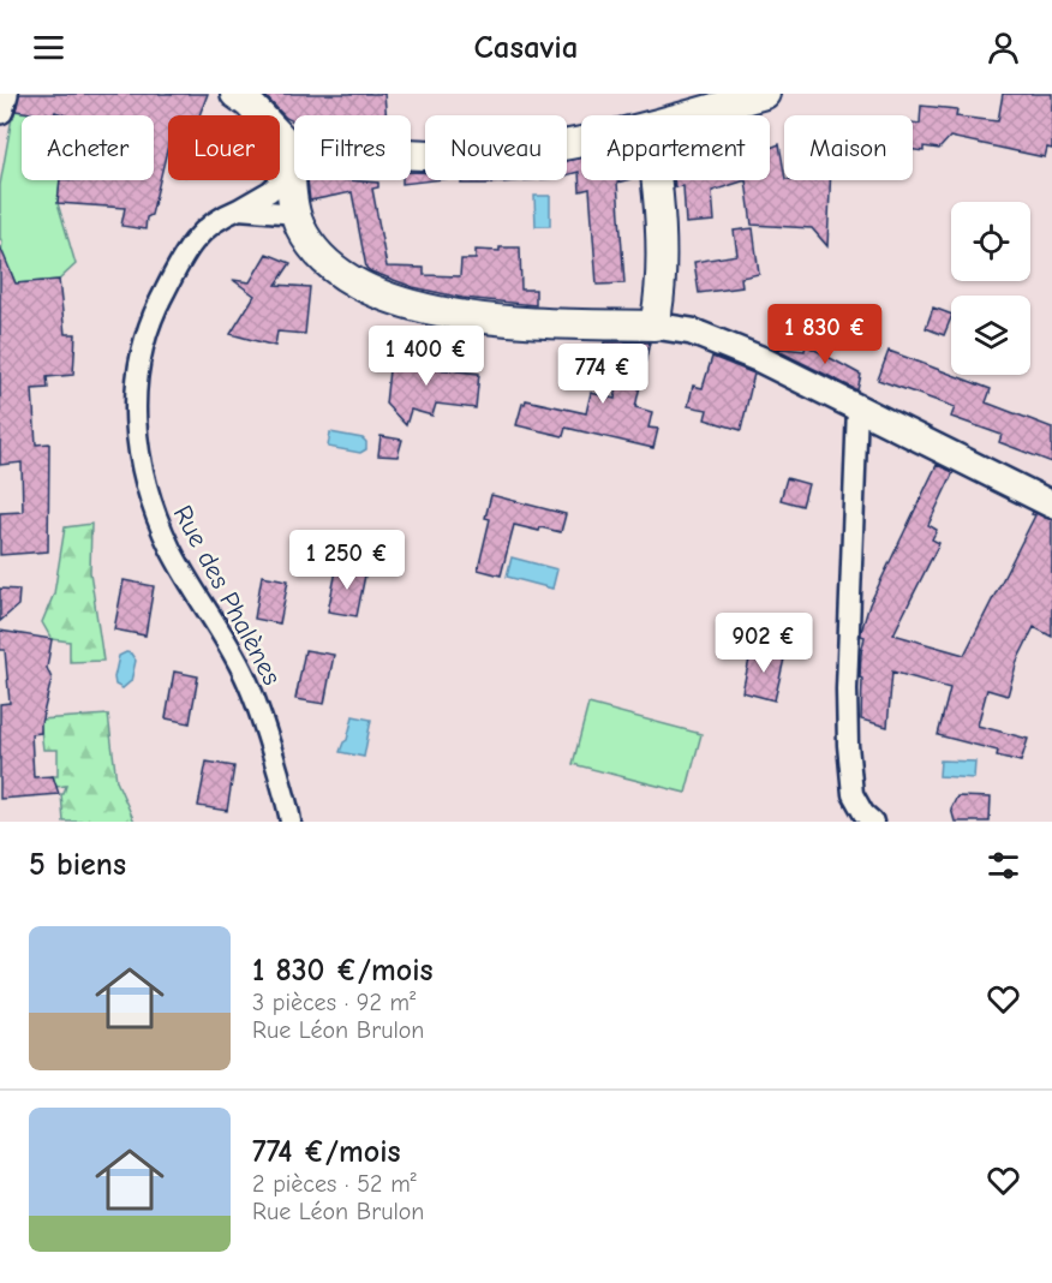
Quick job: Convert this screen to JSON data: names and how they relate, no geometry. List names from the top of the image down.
{
  "streets": {
    "street": ["Rue des Phalènes"]
  },
  "page": {
    "header": "Casavia",
    "chip": [
      "Acheter",
      "Louer",
      "Filtres",
      "Nouveau",
      "Appartement",
      "Maison"
    ],
    "price": [
      "1 830 €",
      "1 400 €",
      "774 €",
      "1 250 €",
      "902 €"
    ],
    "heading": "5 biens",
    "list": [
      {
        "name": "1 830 €/mois",
        "note": "3 pièces · 92 m² · Rue Léon Brulon"
      },
      {
        "name": "774 €/mois",
        "note": "2 pièces · 52 m² · Rue Léon Brulon"
      }
    ]
  }
}
